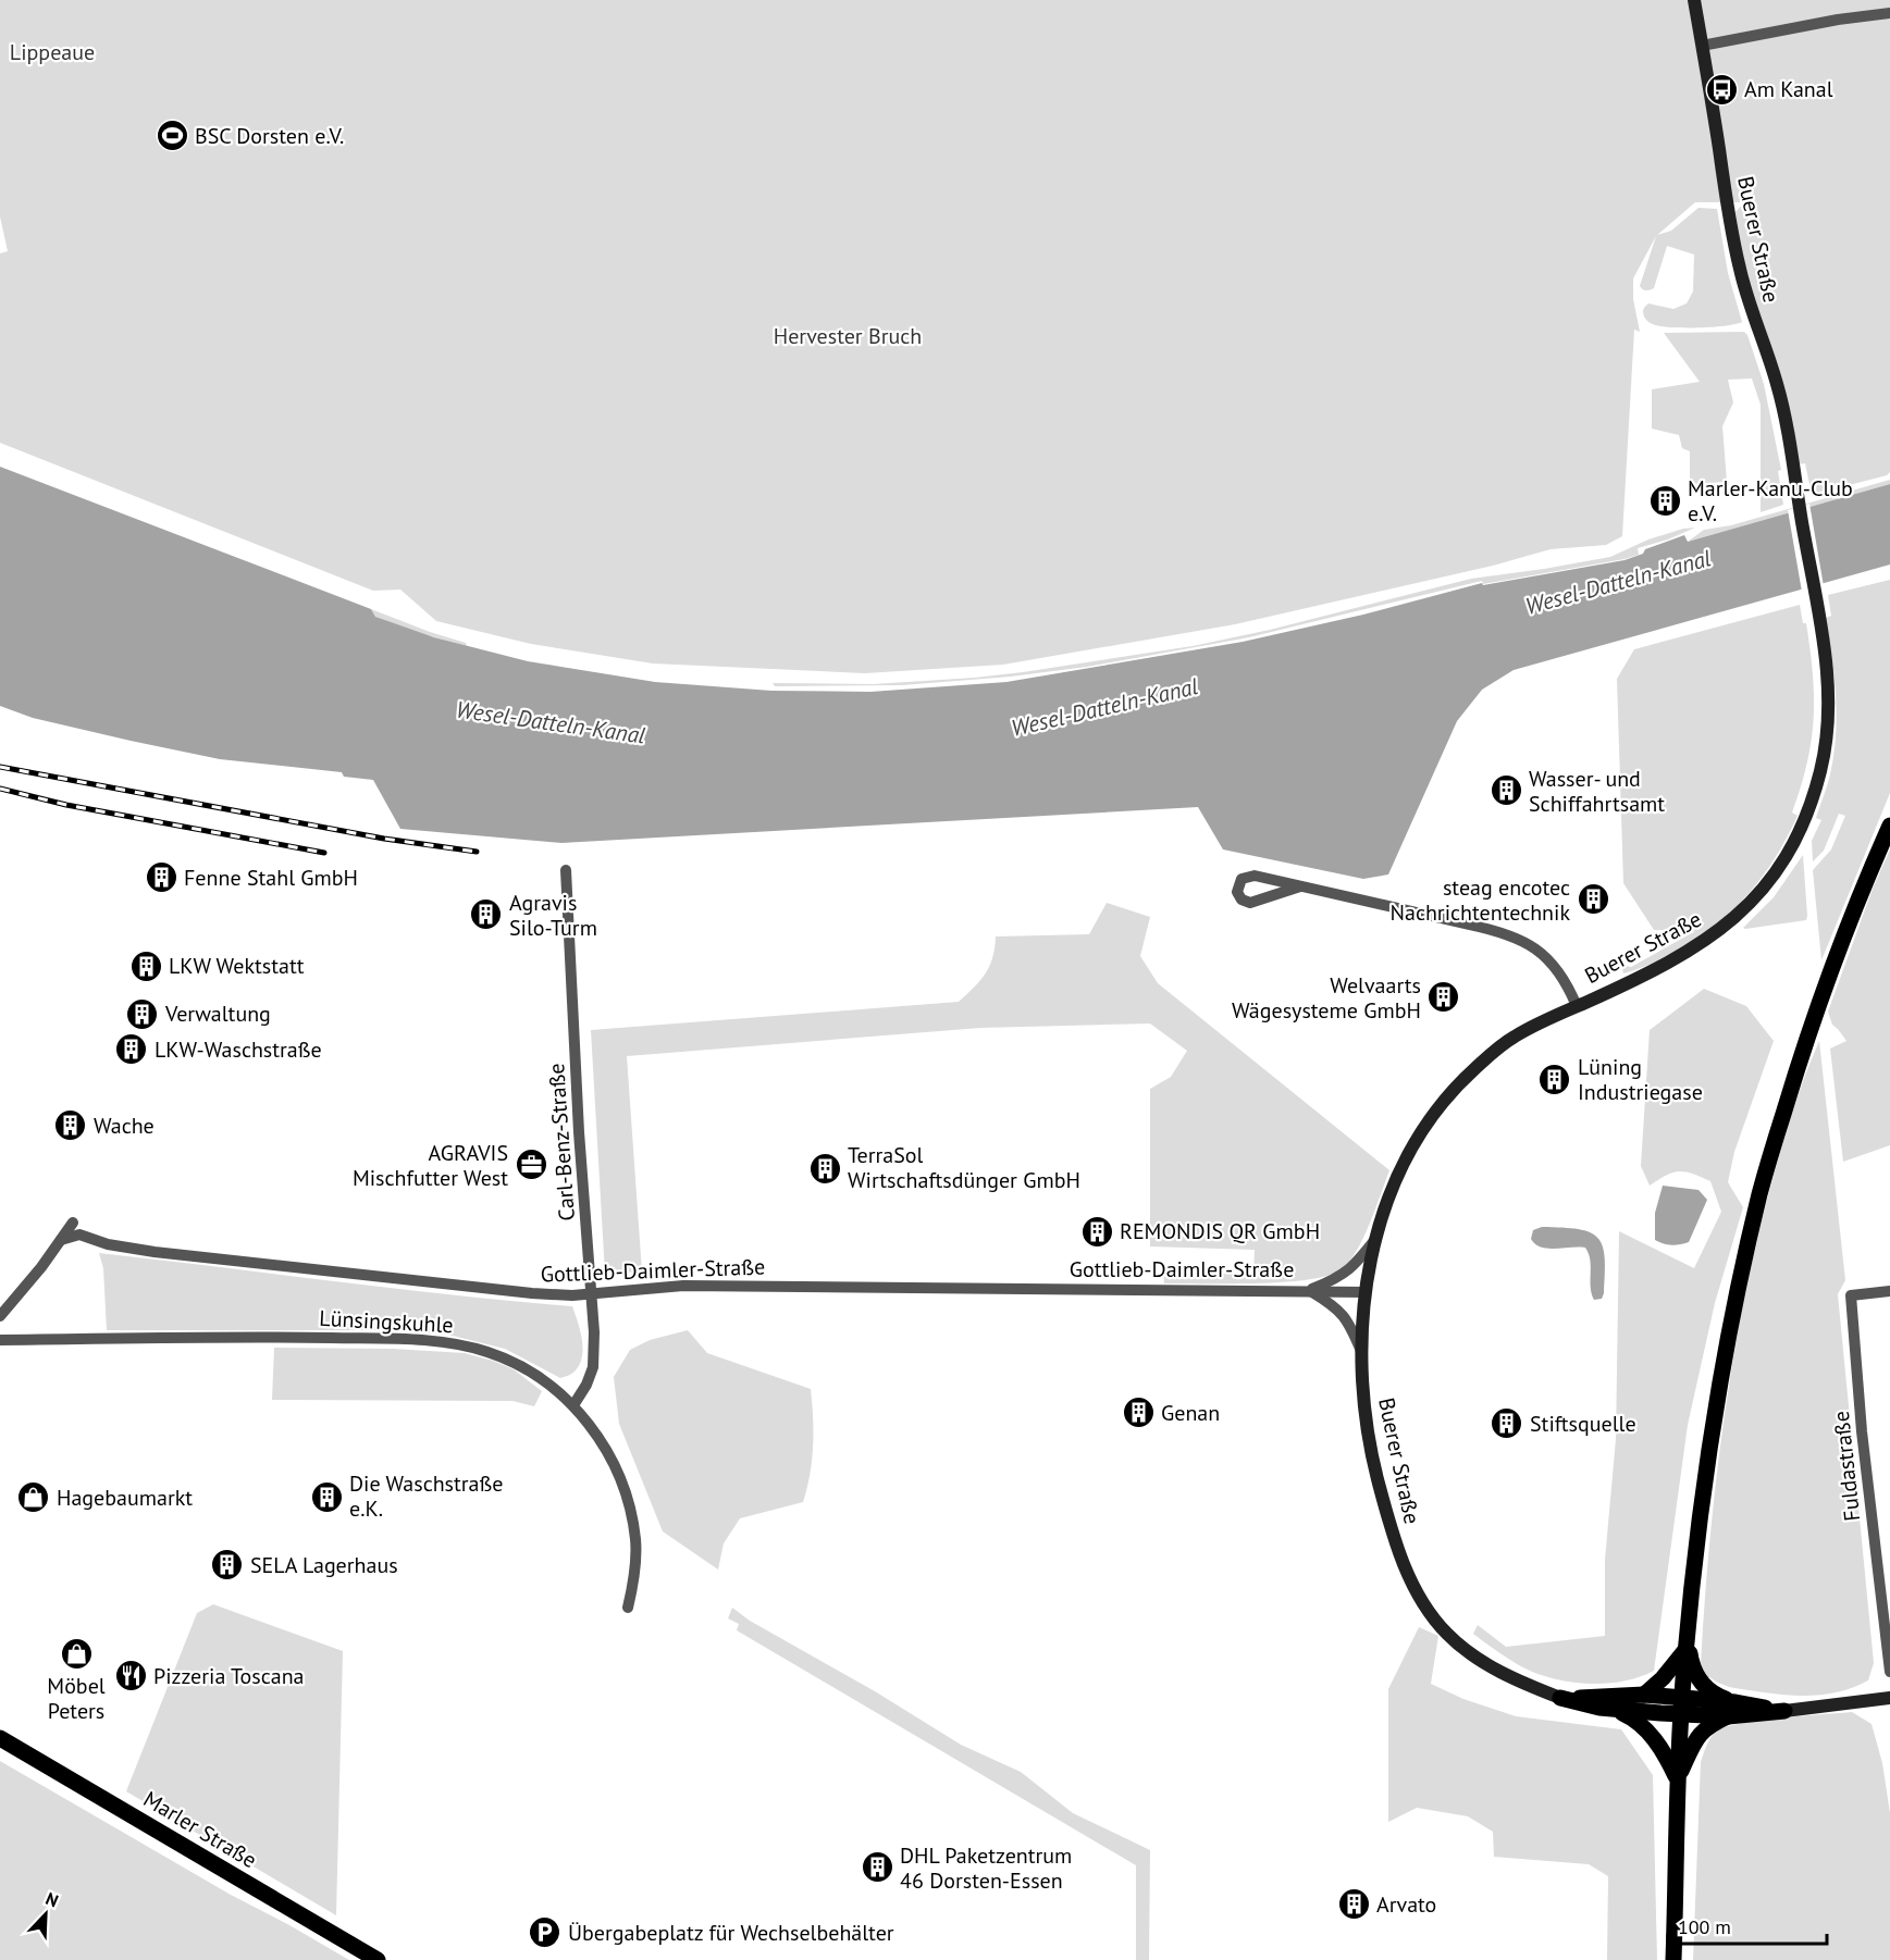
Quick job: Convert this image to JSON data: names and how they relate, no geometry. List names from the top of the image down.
{
  "streets": {
    "main road": ["Marler Straße"],
    "street": [
      "Buerer Straße",
      "Carl-Benz-Straße",
      "Gottlieb-Daimler-Straße",
      "Lünsingskuhle",
      "Fuldastraße"
    ]
  },
  "crossings": [
    ["Buerer Straße", "Gottlieb-Daimler-Straße"],
    ["Carl-Benz-Straße", "Gottlieb-Daimler-Straße"],
    ["Carl-Benz-Straße", "Lünsingskuhle"]
  ],
  "water": ["Wesel-Datteln-Kanal"],
  "parks": ["Lippeaue", "Hervester Bruch"],
  "places": {
    "bus stop": ["Am Kanal"],
    "sports": ["BSC Dorsten e.V."],
    "building": [
      "Marler-Kanu-Club e.V.",
      "Wasser- und Schiffahrtsamt",
      "Fenne Stahl GmbH",
      "steag encotec Nachrichtentechnik",
      "Agravis Silo-Turm",
      "LKW Wektstatt",
      "Welvaarts Wägesysteme GmbH",
      "Verwaltung",
      "LKW-Waschstraße",
      "Lüning Industriegase",
      "Wache",
      "TerraSol Wirtschaftsdünger GmbH",
      "REMONDIS QR GmbH",
      "Genan",
      "Stiftsquelle",
      "Die Waschstraße e.K.",
      "SELA Lagerhaus",
      "DHL Paketzentrum 46 Dorsten-Essen",
      "Arvato"
    ],
    "office": ["AGRAVIS Mischfutter West"],
    "shop": ["Hagebaumarkt", "Möbel Peters"],
    "restaurant": ["Pizzeria Toscana"],
    "parking": ["Übergabeplatz für Wechselbehälter"]
  },
  "scale_bar": "100 m",
  "north": "top right"
}
